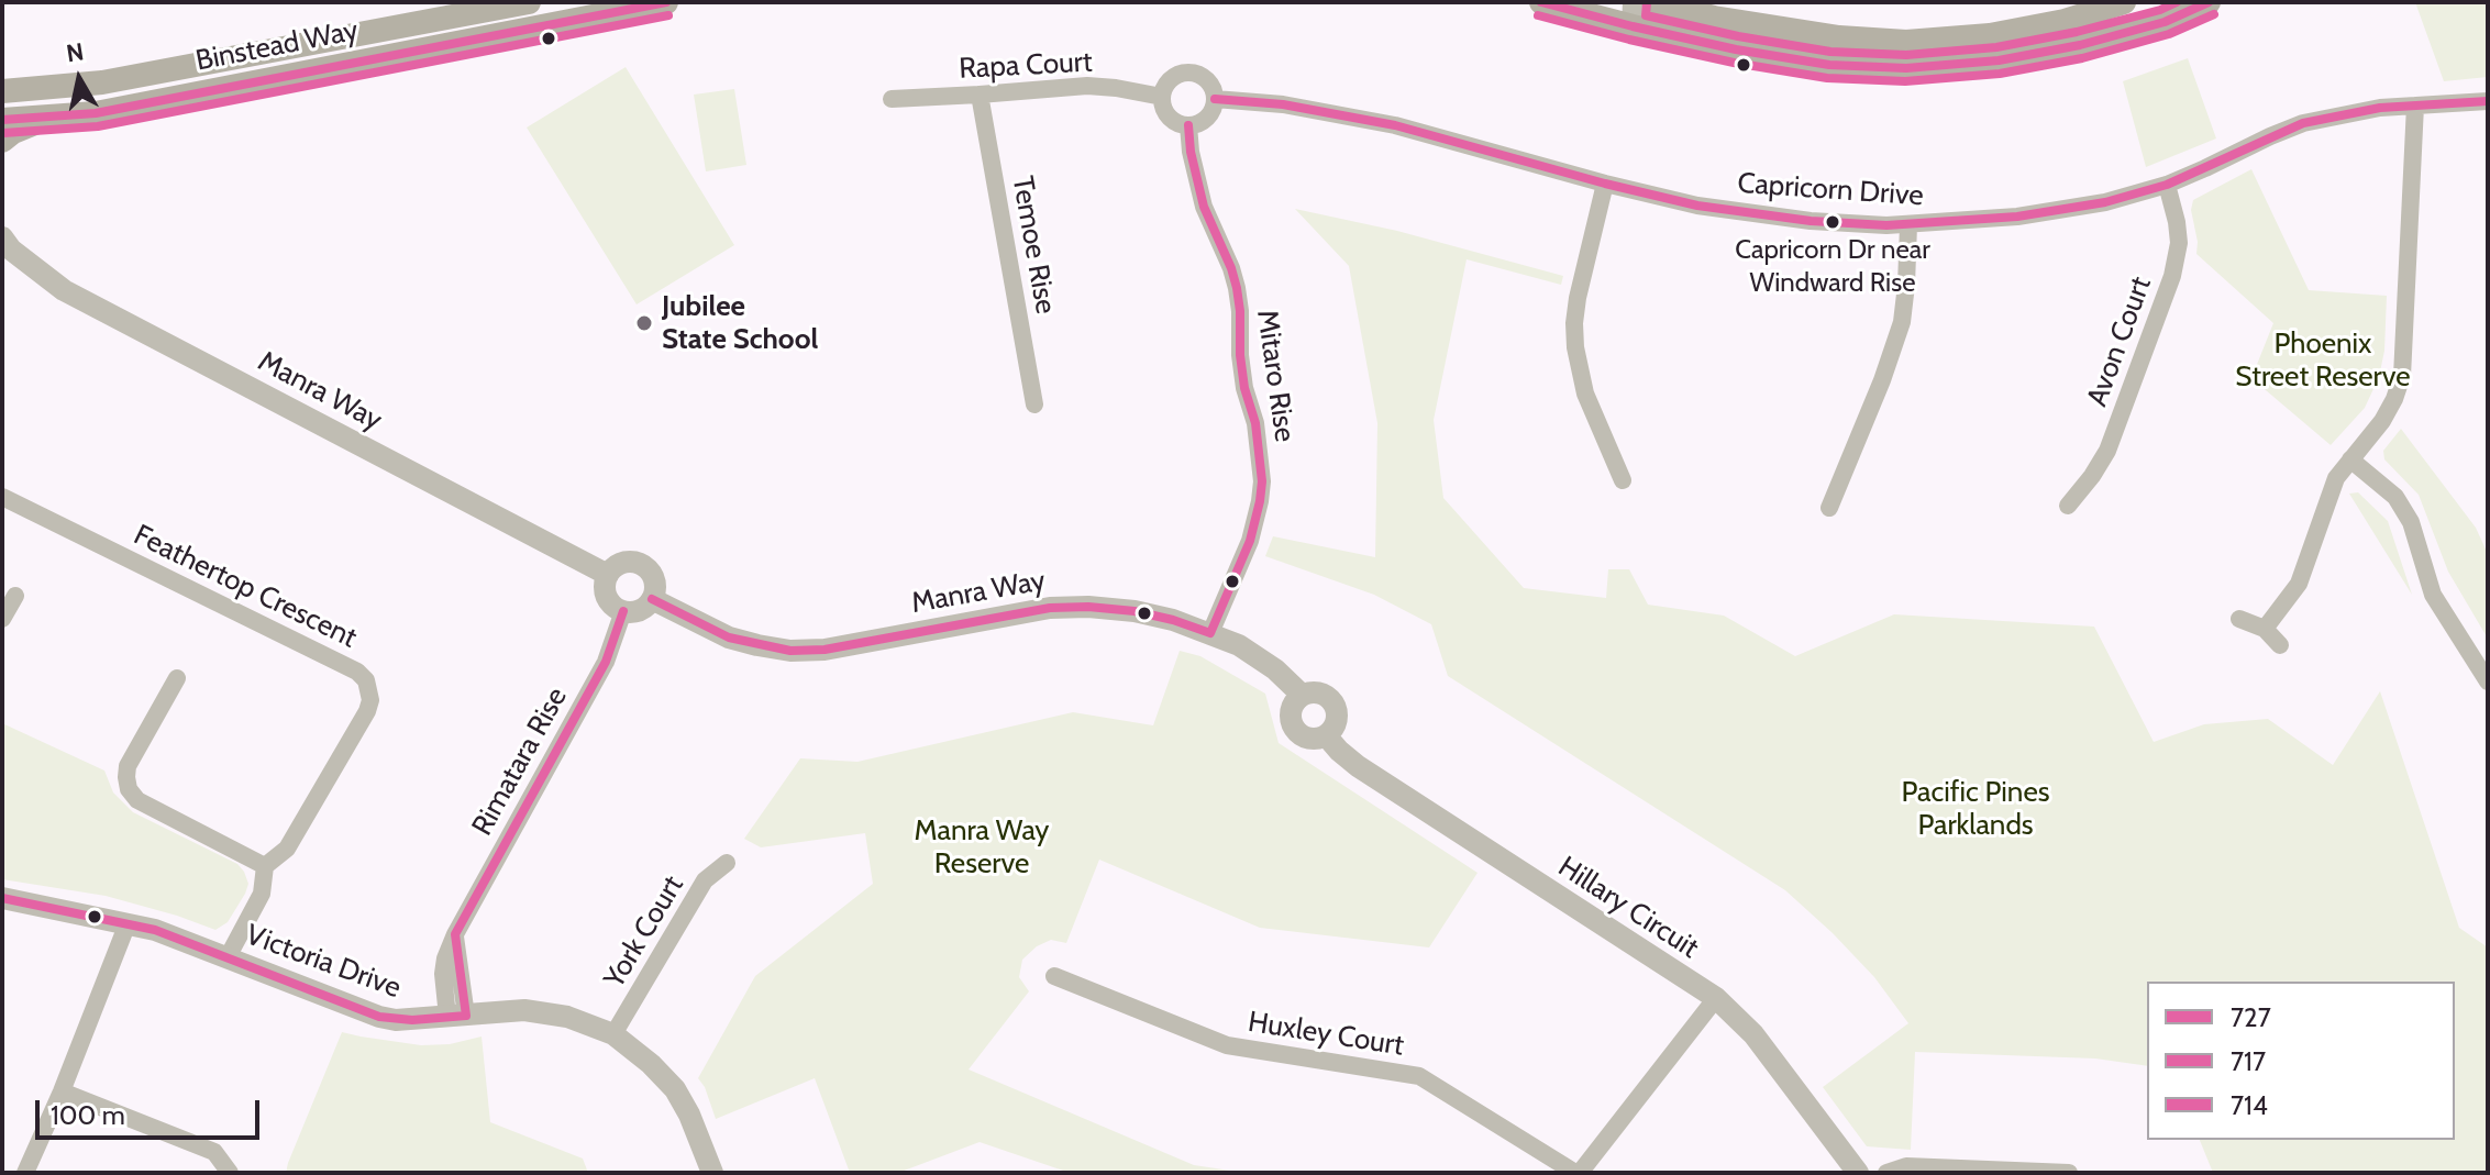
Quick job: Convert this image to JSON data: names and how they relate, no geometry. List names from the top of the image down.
{
  "streets": {
    "main road": ["Binstead Way"],
    "street": [
      "Rapa Court",
      "Capricorn Drive",
      "Temoe Rise",
      "Avon Court",
      "Mitaro Rise",
      "Manra Way",
      "Feathertop Crescent",
      "Rimatara Rise",
      "Hillary Circuit",
      "York Court",
      "Victoria Drive",
      "Huxley Court"
    ]
  },
  "crossings": [
    ["Rapa Court", "Capricorn Drive"],
    ["Rapa Court", "Temoe Rise"],
    ["Rapa Court", "Mitaro Rise"],
    ["Capricorn Drive", "Avon Court"],
    ["Capricorn Drive", "Mitaro Rise"],
    ["Mitaro Rise", "Manra Way"],
    ["Manra Way", "Rimatara Rise"],
    ["Manra Way", "Hillary Circuit"],
    ["Feathertop Crescent", "Victoria Drive"],
    ["Rimatara Rise", "Victoria Drive"],
    ["York Court", "Victoria Drive"]
  ],
  "parks": ["Phoenix Street Reserve", "Pacific Pines Parklands", "Manra Way Reserve"],
  "places": ["Capricorn Dr near Windward Rise", "Jubilee State School"],
  "lines": ["transit line 717", "transit line 714", "transit line 727"],
  "legend": ["727", "717", "714"],
  "scale_bar": "100 m",
  "north": "top"
}
